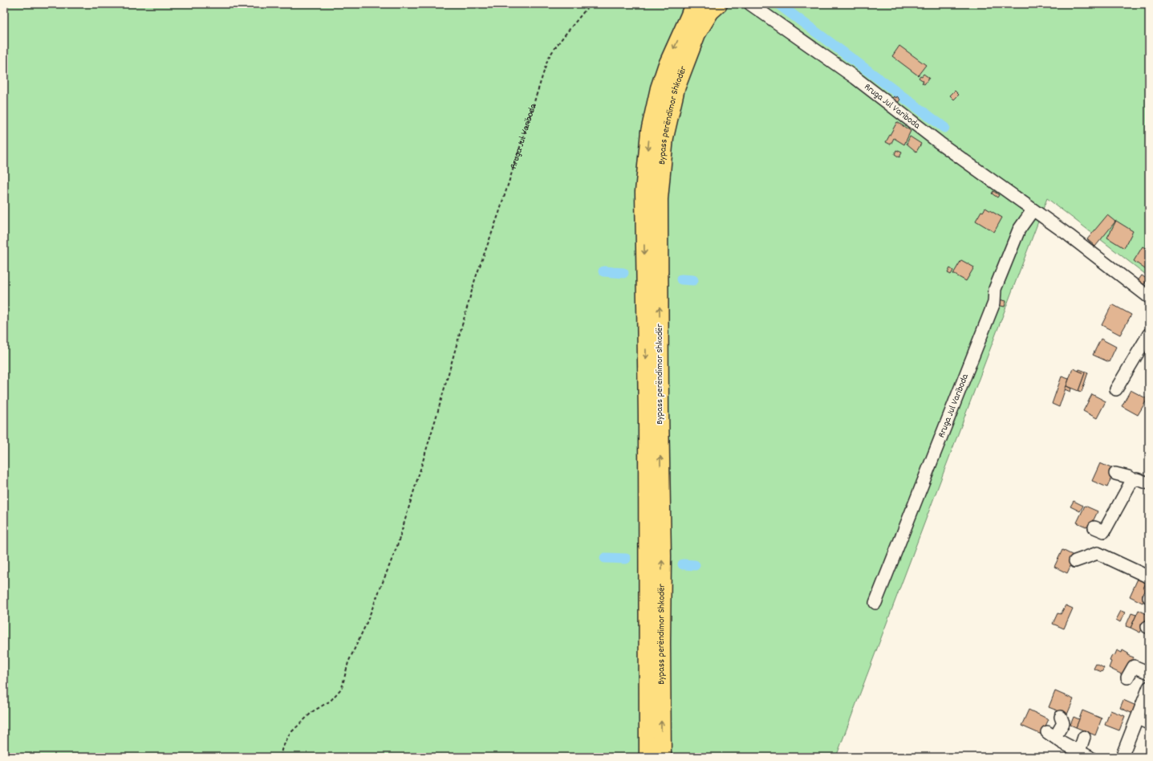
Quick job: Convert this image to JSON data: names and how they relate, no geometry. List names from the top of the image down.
{
  "streets": {
    "highway": ["Bypass perëndimor Shkodër"],
    "street": ["Rruga Jul Variboda"]
  }
}
